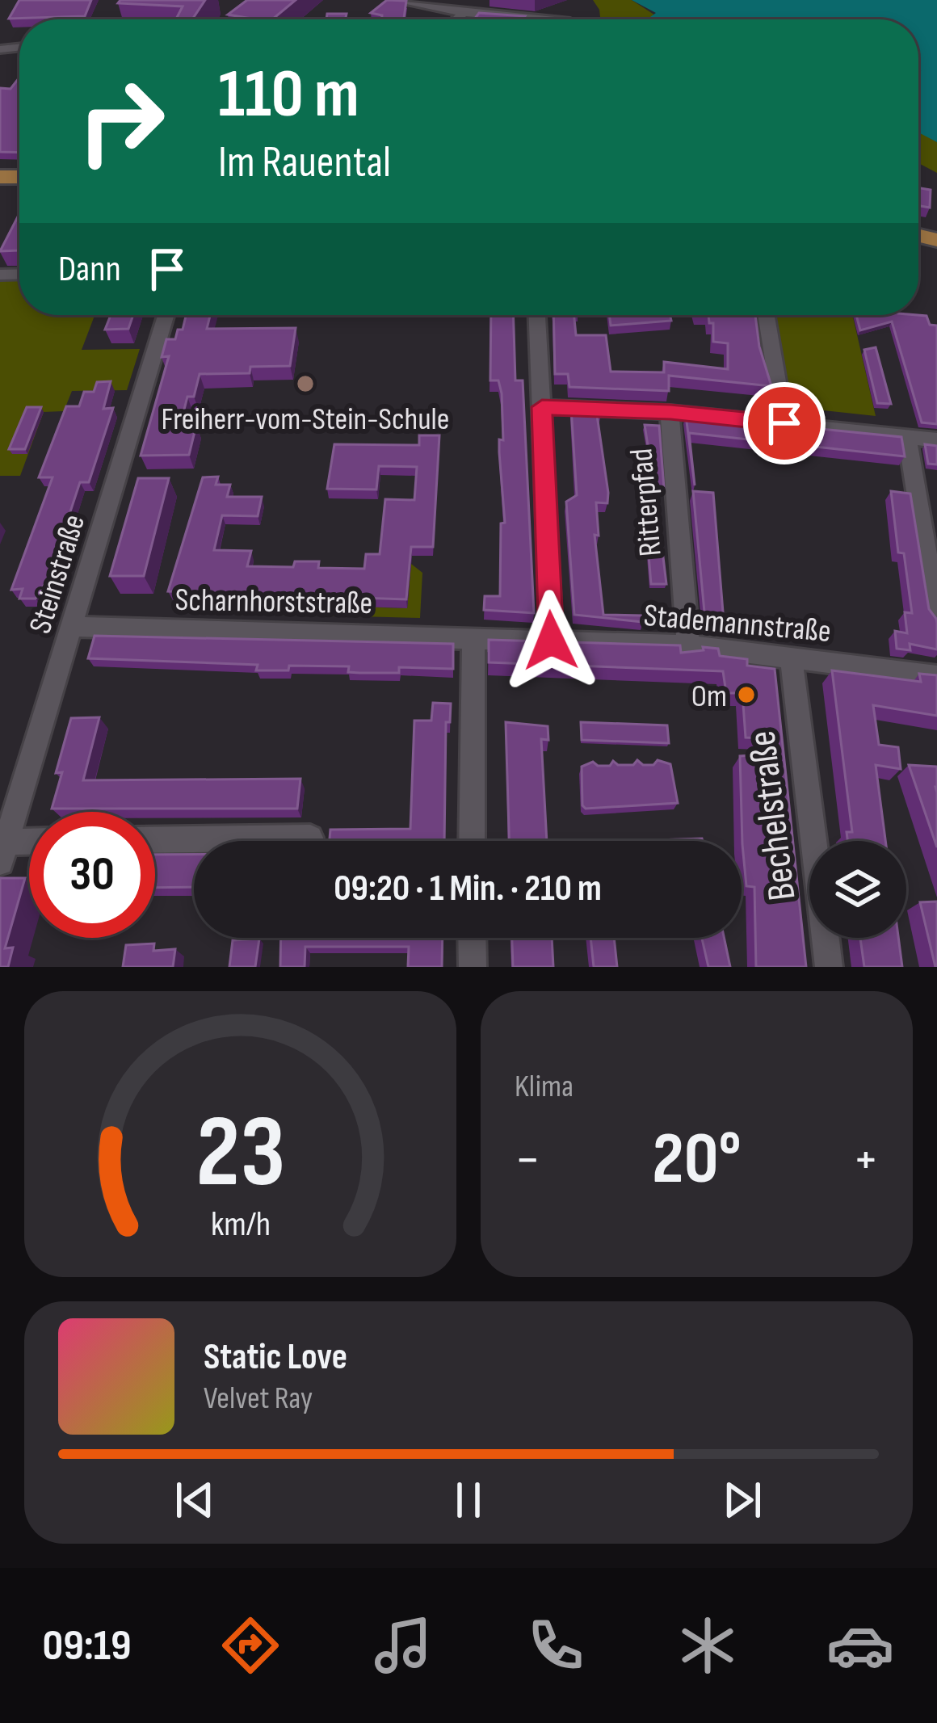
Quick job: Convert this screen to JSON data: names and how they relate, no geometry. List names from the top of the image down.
{
  "streets": {
    "street": [
      "Ritterpfad",
      "Steinstraße",
      "Scharnhorststraße",
      "Stademannstraße",
      "Bechelstraße"
    ]
  },
  "crossings": [
    ["Ritterpfad", "Stademannstraße"],
    ["Steinstraße", "Scharnhorststraße"],
    ["Scharnhorststraße", "Stademannstraße"],
    ["Stademannstraße", "Bechelstraße"]
  ],
  "places": ["Freiherr-vom-Stein-Schule", "Om"],
  "page": {
    "turn": ["110 m", "Im Rauental"],
    "then": "Dann",
    "limit": "30",
    "trip": "09:20 · 1 Min. · 210 m",
    "tile": "Klima",
    "heat": ["−", "20°", "+"],
    "song": ["Static Love", "Velvet Ray"],
    "tabs": "09:19",
    "gauge": ["23", "km/h"]
  }
}
